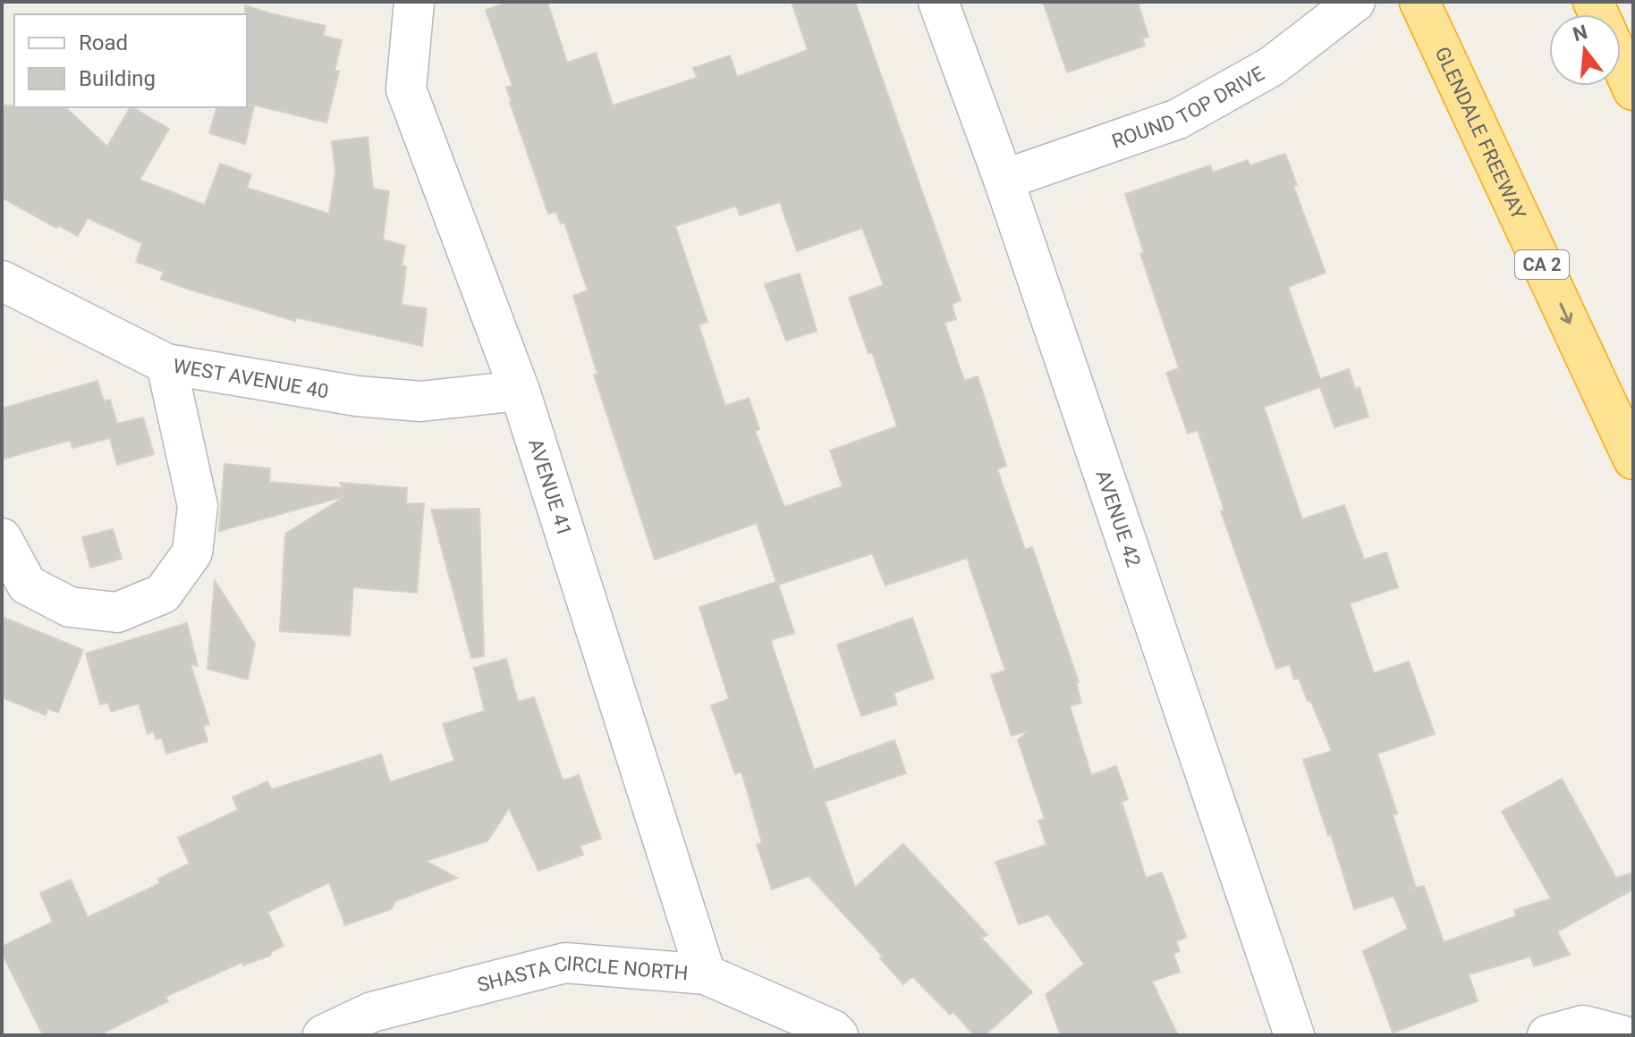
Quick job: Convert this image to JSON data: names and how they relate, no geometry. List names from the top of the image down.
{
  "streets": {
    "highway": ["GLENDALE FREEWAY", "CA 2"],
    "street": [
      "ROUND TOP DRIVE",
      "WEST AVENUE 40",
      "AVENUE 41",
      "AVENUE 42",
      "SHASTA CIRCLE NORTH"
    ]
  },
  "crossings": [
    ["ROUND TOP DRIVE", "AVENUE 42"],
    ["WEST AVENUE 40", "AVENUE 41"],
    ["AVENUE 41", "SHASTA CIRCLE NORTH"]
  ],
  "one_way": ["GLENDALE FREEWAY"],
  "legend": ["Road", "Building"],
  "north": "top"
}
